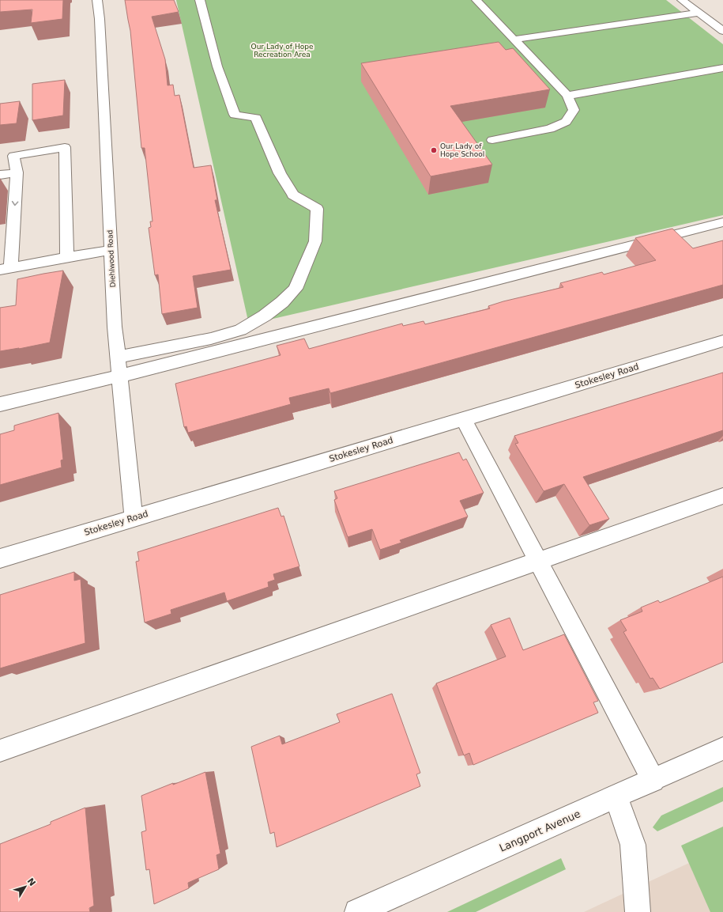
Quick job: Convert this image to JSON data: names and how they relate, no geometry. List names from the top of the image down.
{
  "streets": {
    "street": ["Diehlwood Road", "Stokesley Road", "Langport Avenue"]
  },
  "crossings": [
    ["Diehlwood Road", "Stokesley Road"]
  ],
  "parks": ["Our Lady of Hope Recreation Area"],
  "places": ["Our Lady of Hope School"],
  "north": "top right"
}
